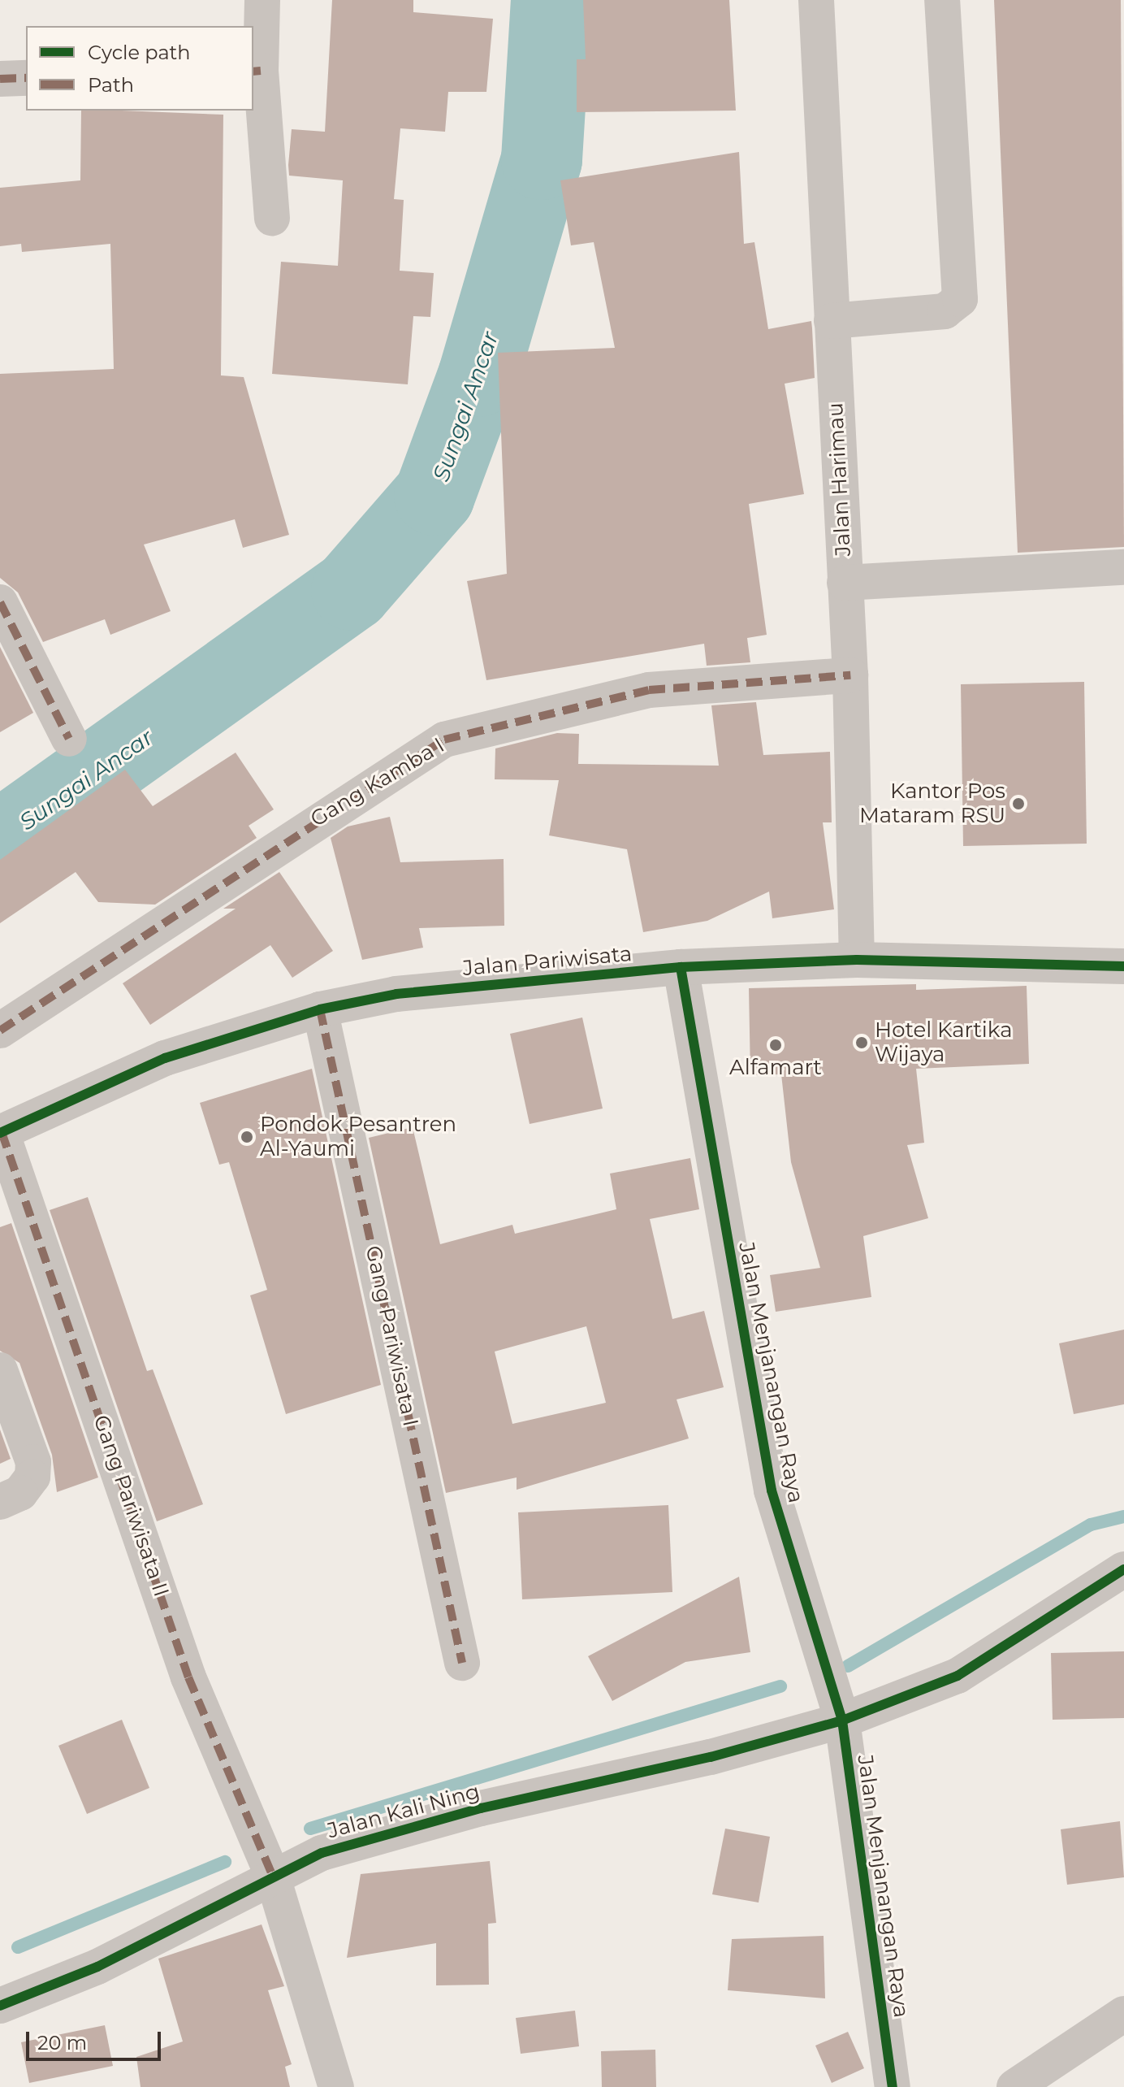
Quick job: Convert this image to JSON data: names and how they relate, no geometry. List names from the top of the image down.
{
  "streets": {
    "street": [
      "Jalan Harimau",
      "Gang Kamba I",
      "Jalan Pariwisata",
      "Gang Pariwisata I",
      "Jalan Menjanangan Raya",
      "Gang Pariwisata II",
      "Jalan Kali Ning"
    ]
  },
  "crossings": [
    ["Jalan Harimau", "Gang Kamba I"],
    ["Jalan Harimau", "Jalan Pariwisata"],
    ["Jalan Pariwisata", "Gang Pariwisata I"],
    ["Jalan Pariwisata", "Jalan Menjanangan Raya"],
    ["Jalan Pariwisata", "Gang Pariwisata II"],
    ["Jalan Menjanangan Raya", "Jalan Kali Ning"],
    ["Gang Pariwisata II", "Jalan Kali Ning"]
  ],
  "water": ["Sungai Ancar"],
  "places": [
    "Kantor Pos Mataram RSU",
    "Hotel Kartika Wijaya",
    "Alfamart",
    "Pondok Pesantren Al-Yaumi"
  ],
  "legend": ["Cycle path", "Path"],
  "scale_bar": "20 m"
}
